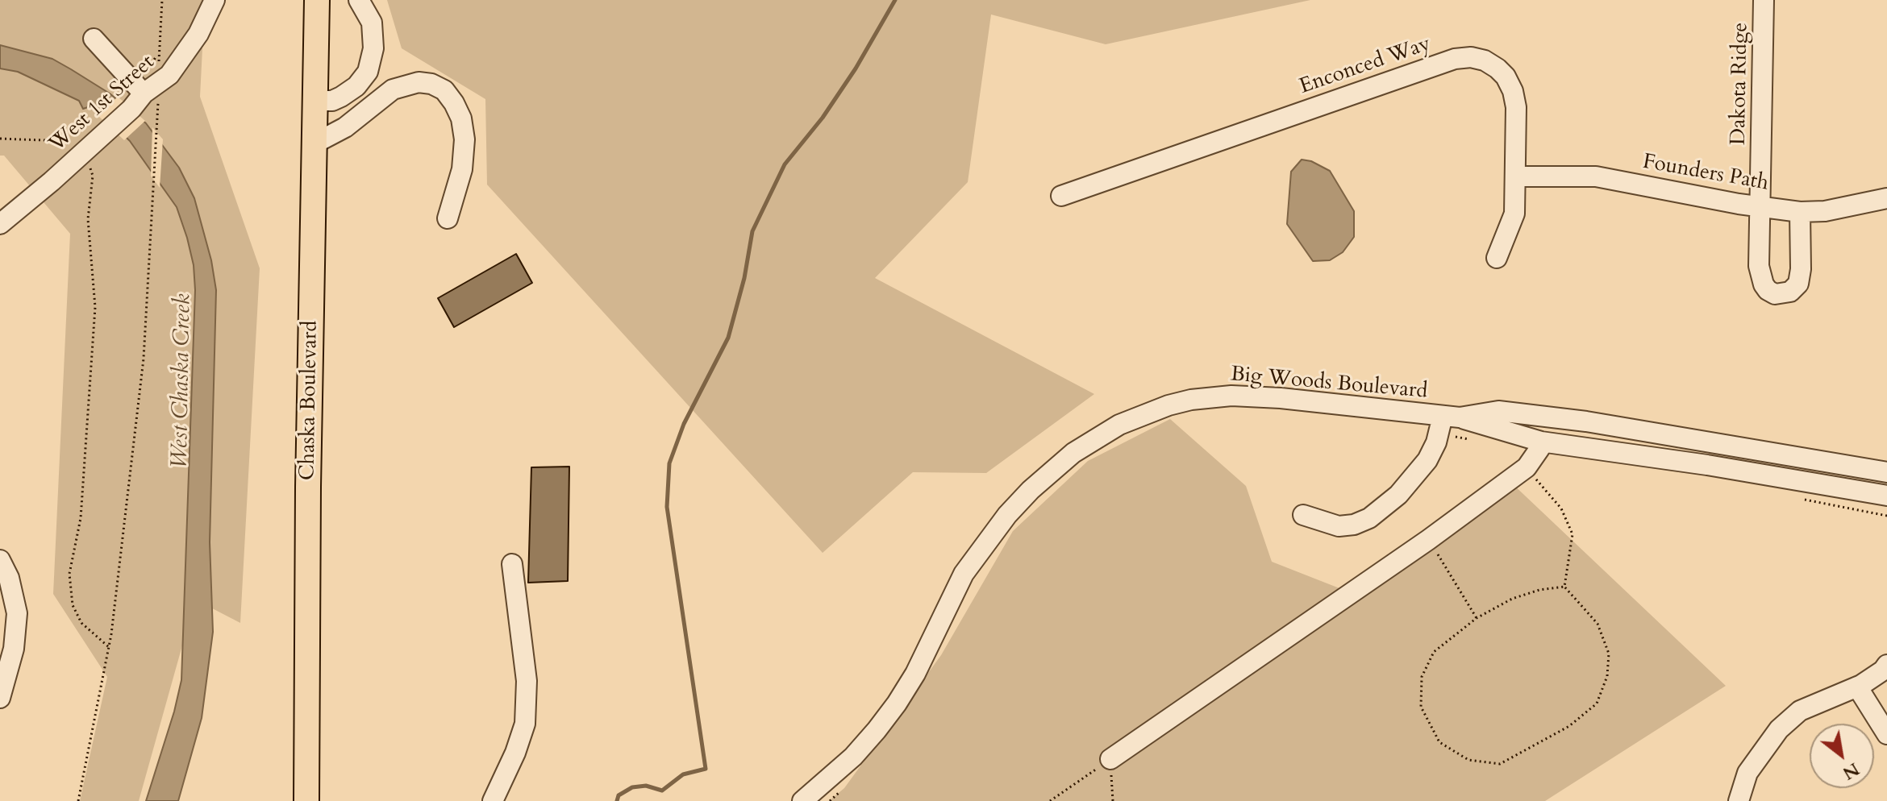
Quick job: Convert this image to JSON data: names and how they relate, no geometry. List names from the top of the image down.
{
  "streets": {
    "main road": ["Chaska Boulevard"],
    "street": [
      "Enconced Way",
      "Dakota Ridge",
      "West 1st Street",
      "Founders Path",
      "Big Woods Boulevard"
    ]
  },
  "crossings": [
    ["Enconced Way", "Founders Path"],
    ["Dakota Ridge", "Founders Path"]
  ],
  "water": ["West Chaska Creek"],
  "north": "bottom right"
}
